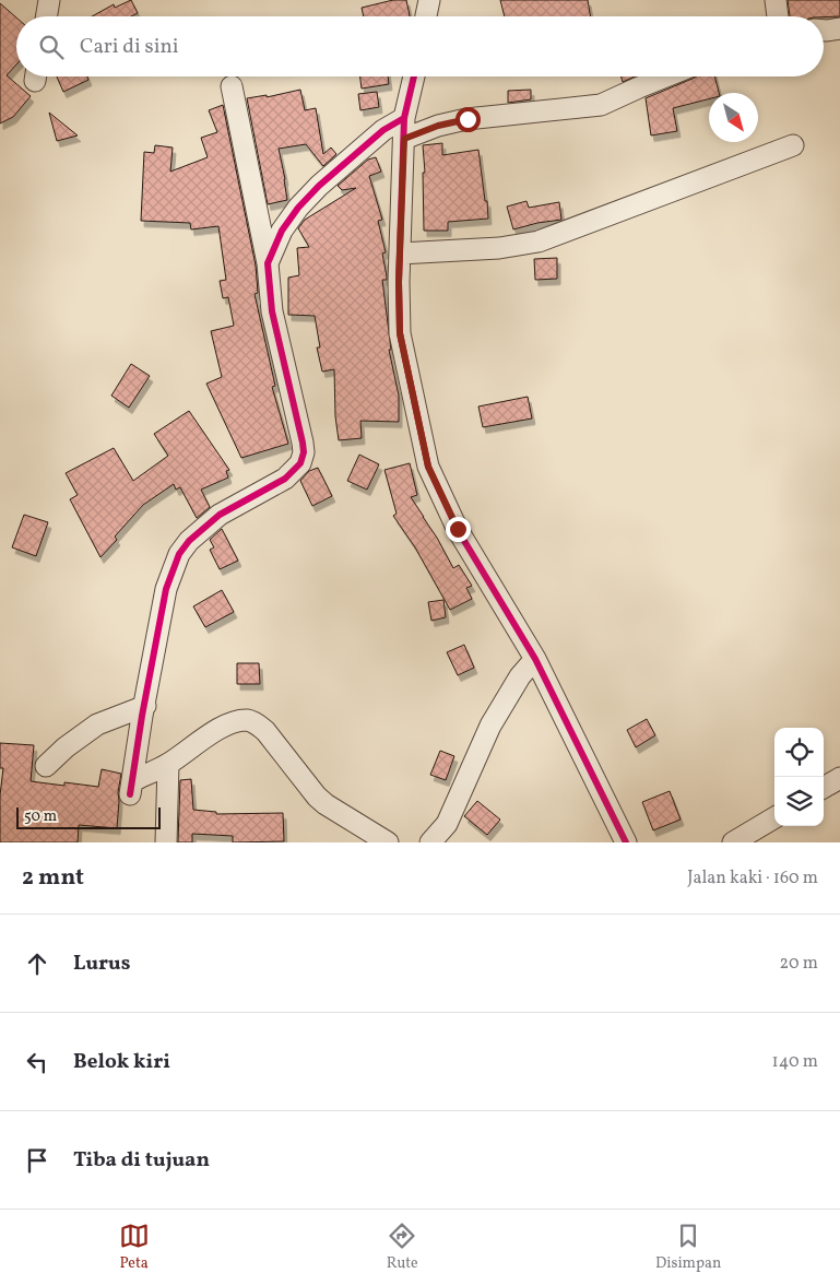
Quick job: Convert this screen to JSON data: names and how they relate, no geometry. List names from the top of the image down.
{
  "scale_bar": "50 m",
  "north": "bottom right",
  "page": {
    "search": "Cari di sini",
    "scale": "50 m",
    "heading": ["2 mnt", "Jalan kaki · 160 m"],
    "list": [
      ["Lurus", "20 m"],
      ["Belok kiri", "140 m"],
      "Tiba di tujuan"
    ],
    "nav": ["Peta", "Rute", "Disimpan"]
  }
}
